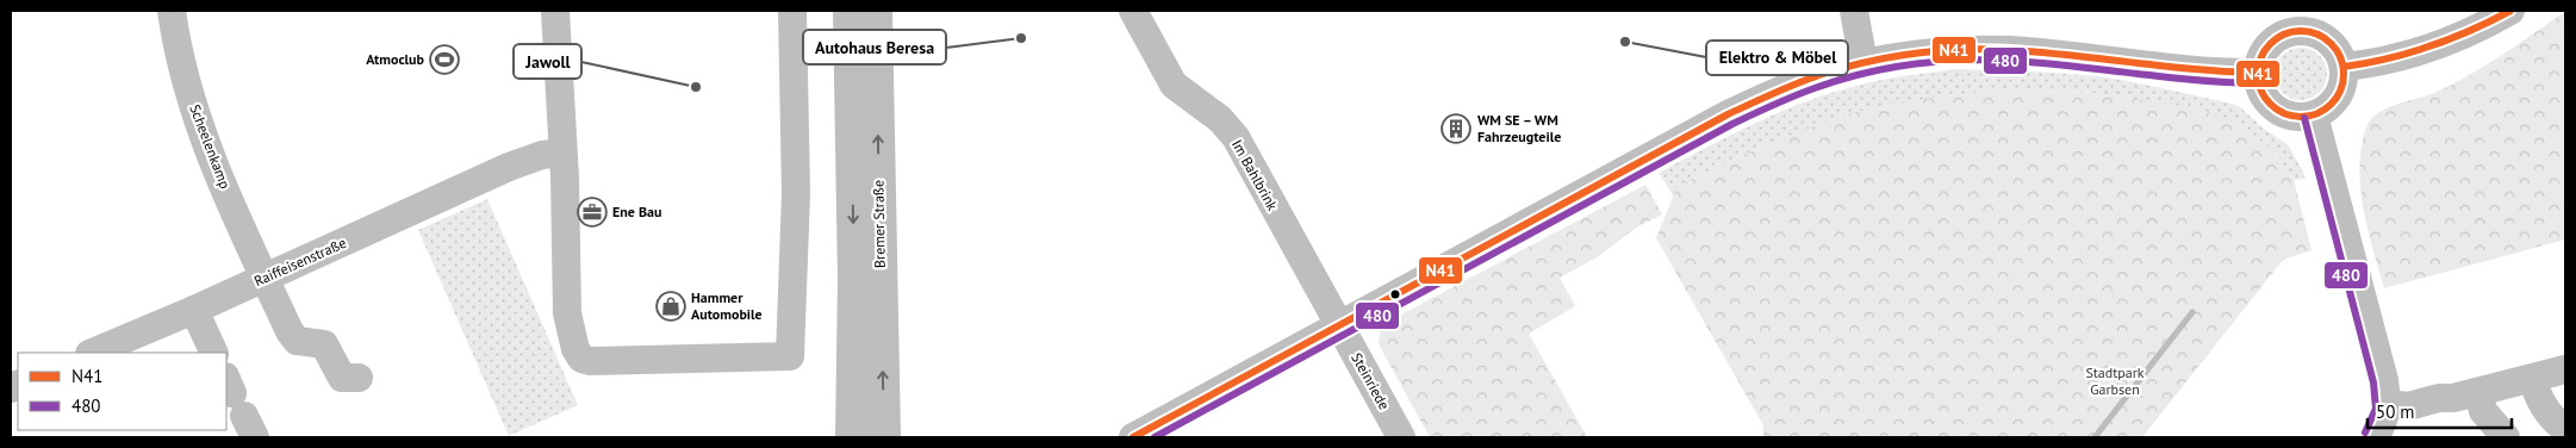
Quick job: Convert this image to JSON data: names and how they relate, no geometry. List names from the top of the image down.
{
  "streets": {
    "main road": ["Bremer Straße"],
    "street": [
      "Scheelenkamp",
      "Im Bahlbrink",
      "Raiffeisenstraße",
      "Steinriede"
    ]
  },
  "crossings": [
    ["Scheelenkamp", "Raiffeisenstraße"],
    ["Im Bahlbrink", "Steinriede"]
  ],
  "parks": ["Stadtpark Garbsen"],
  "places": {
    "other": ["Autohaus Beresa", "Elektro & Möbel", "Jawoll"],
    "sports": ["Atmoclub"],
    "building": ["WM SE – WM Fahrzeugteile"],
    "office": ["Ene Bau"],
    "shop": ["Hammer Automobile"]
  },
  "lines": ["transit line N41", "transit line 480"],
  "legend": ["N41", "480"],
  "scale_bar": "50 m"
}
